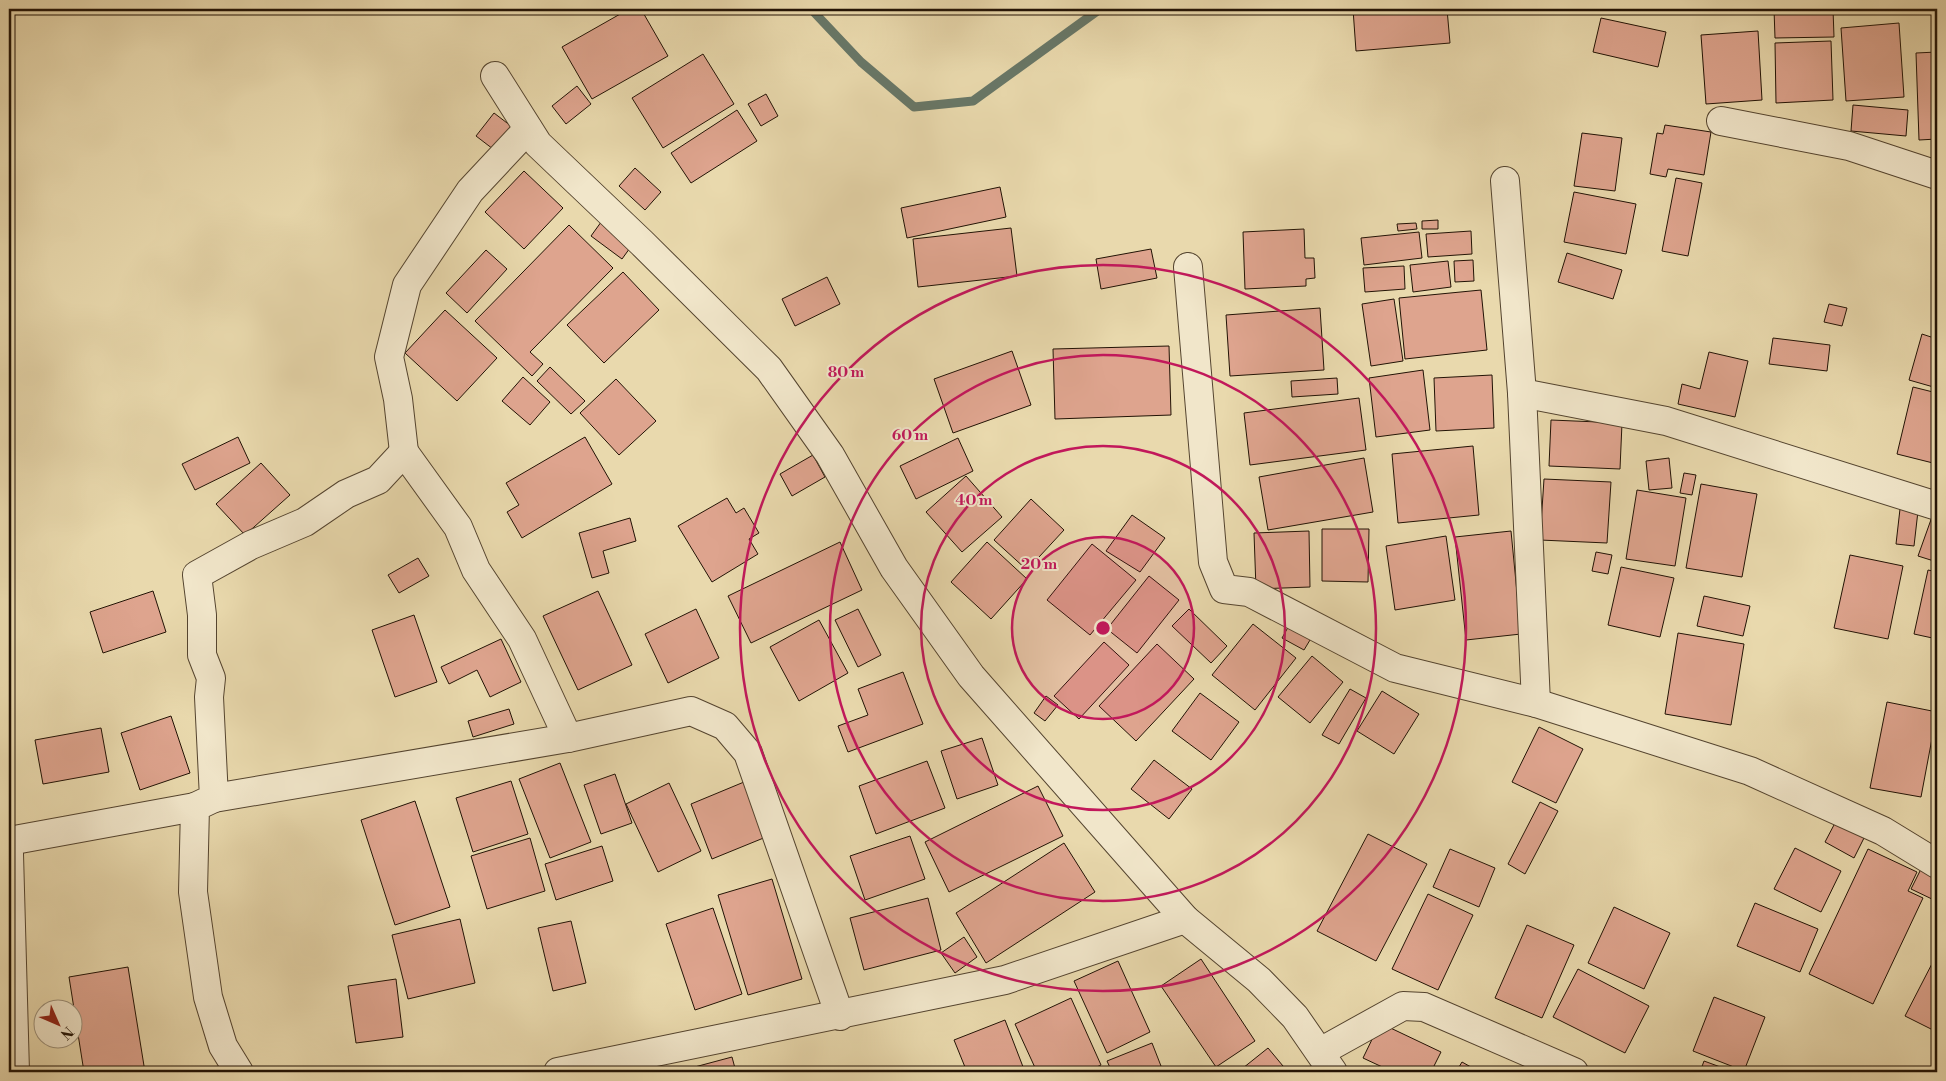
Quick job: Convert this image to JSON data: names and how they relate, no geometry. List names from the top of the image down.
{
  "north": "bottom right",
  "rings": [
    "80 m",
    "60 m",
    "40 m",
    "20 m"
  ]
}
